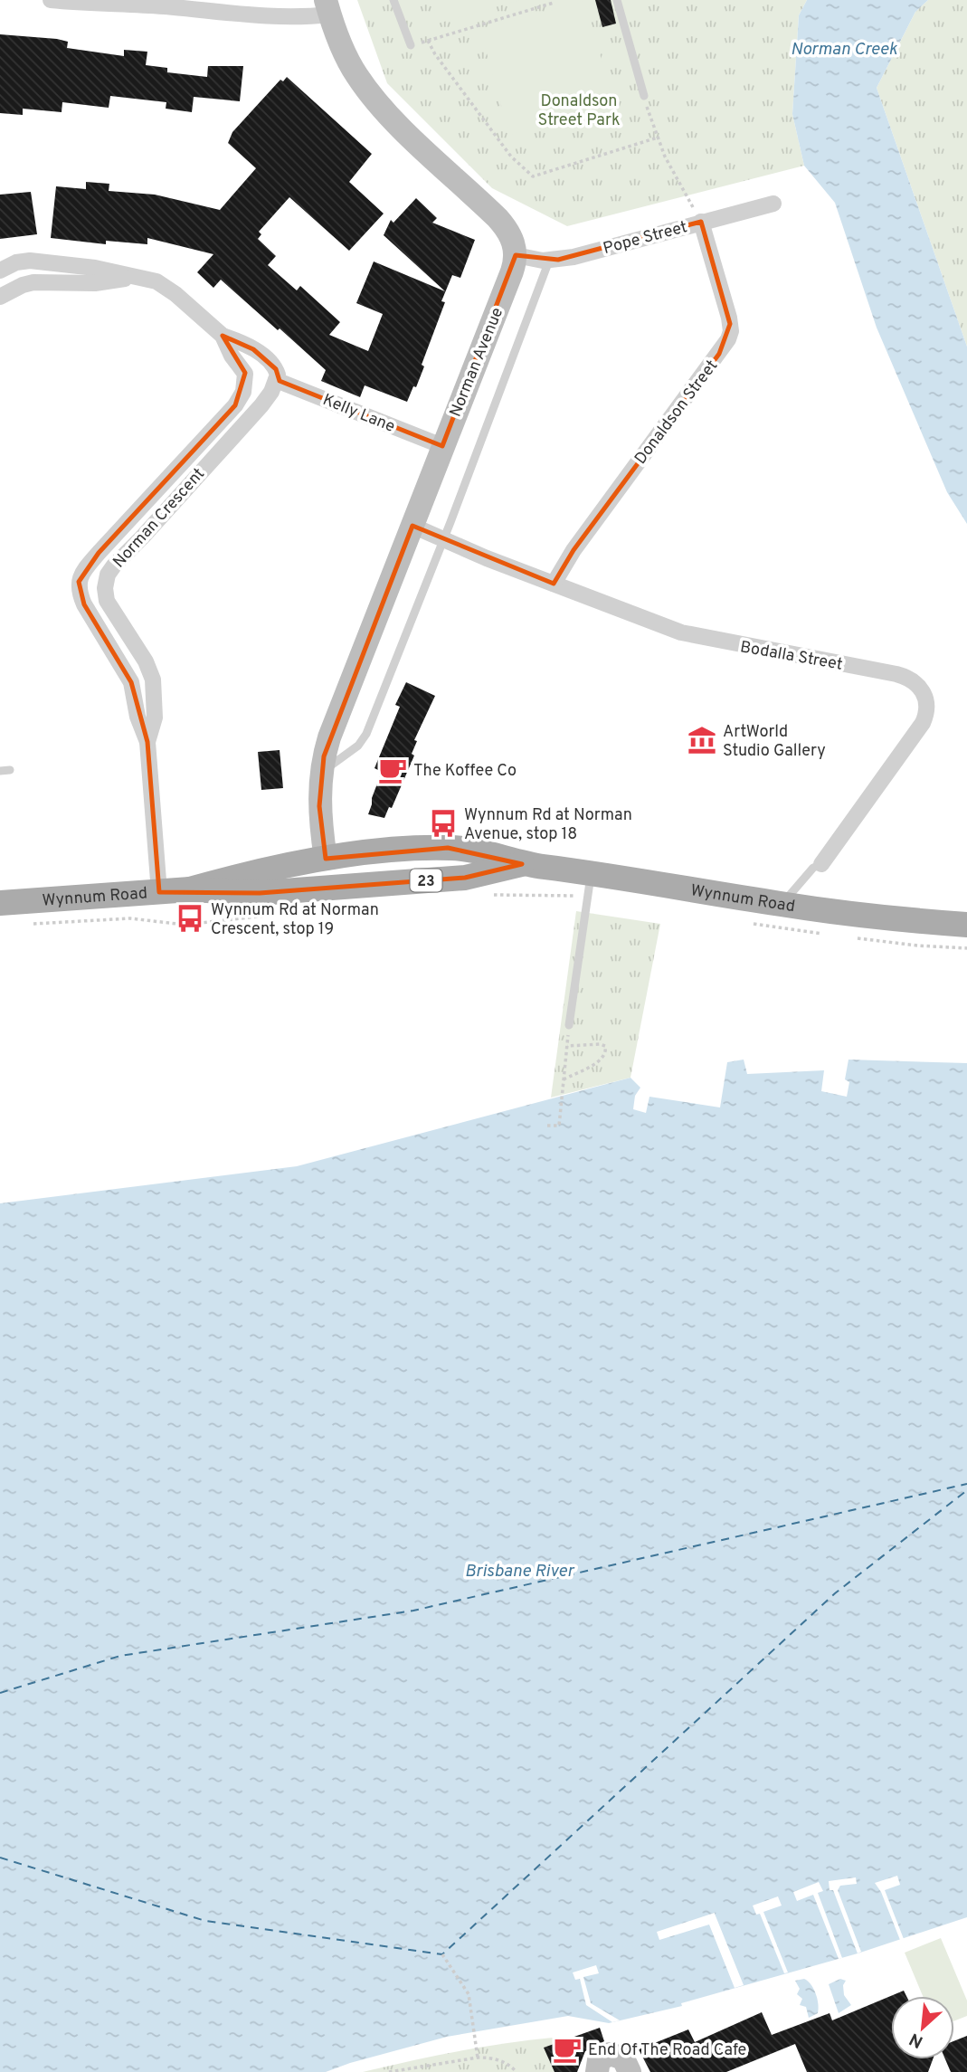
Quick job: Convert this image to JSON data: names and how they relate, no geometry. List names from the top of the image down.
{
  "streets": {
    "main road": ["Norman Avenue", "23", "Wynnum Road"],
    "street": [
      "Pope Street",
      "Donaldson Street",
      "Kelly Lane",
      "Norman Crescent",
      "Bodalla Street"
    ]
  },
  "crossings": [
    ["Pope Street", "Norman Avenue"],
    ["Pope Street", "Donaldson Street"],
    ["Norman Avenue", "Kelly Lane"],
    ["Norman Avenue", "Bodalla Street"],
    ["Norman Avenue", "Wynnum Road"],
    ["Donaldson Street", "Bodalla Street"],
    ["Kelly Lane", "Norman Crescent"],
    ["Norman Crescent", "Wynnum Road"],
    ["Bodalla Street", "Wynnum Road"]
  ],
  "water": ["Norman Creek", "Brisbane River"],
  "parks": ["Donaldson Street Park"],
  "places": {
    "museum": ["ArtWorld Studio Gallery"],
    "cafe": ["The Koffee Co", "End Of The Road Cafe"],
    "bus stop": ["Wynnum Rd at Norman Avenue, stop 18", "Wynnum Rd at Norman Crescent, stop 19"]
  },
  "north": "bottom left"
}
